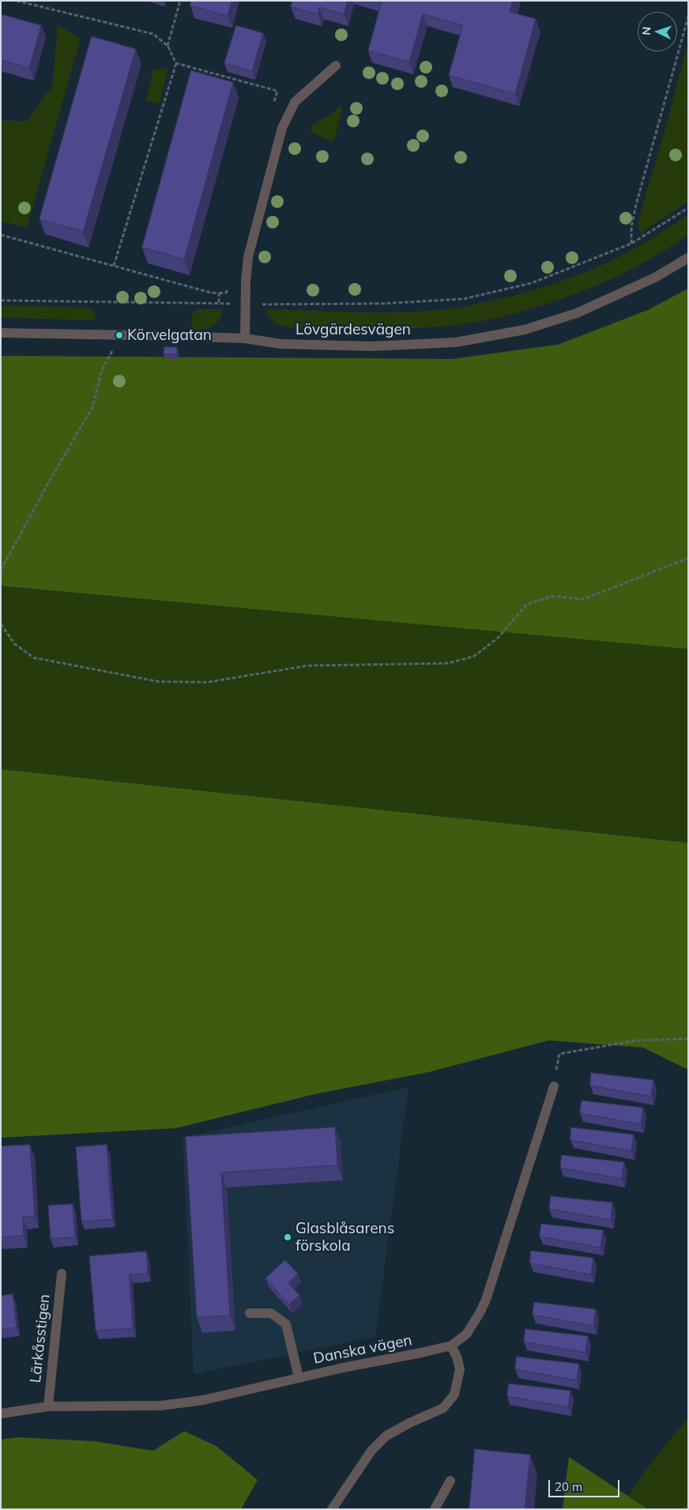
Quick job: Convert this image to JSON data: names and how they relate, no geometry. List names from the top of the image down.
{
  "streets": {
    "street": ["Lövgärdesvägen", "Lärkåsstigen", "Danska vägen"]
  },
  "crossings": [
    ["Lärkåsstigen", "Danska vägen"]
  ],
  "places": ["Körvelgatan", "Glasblåsarens förskola"],
  "scale_bar": "20 m",
  "north": "left"
}
